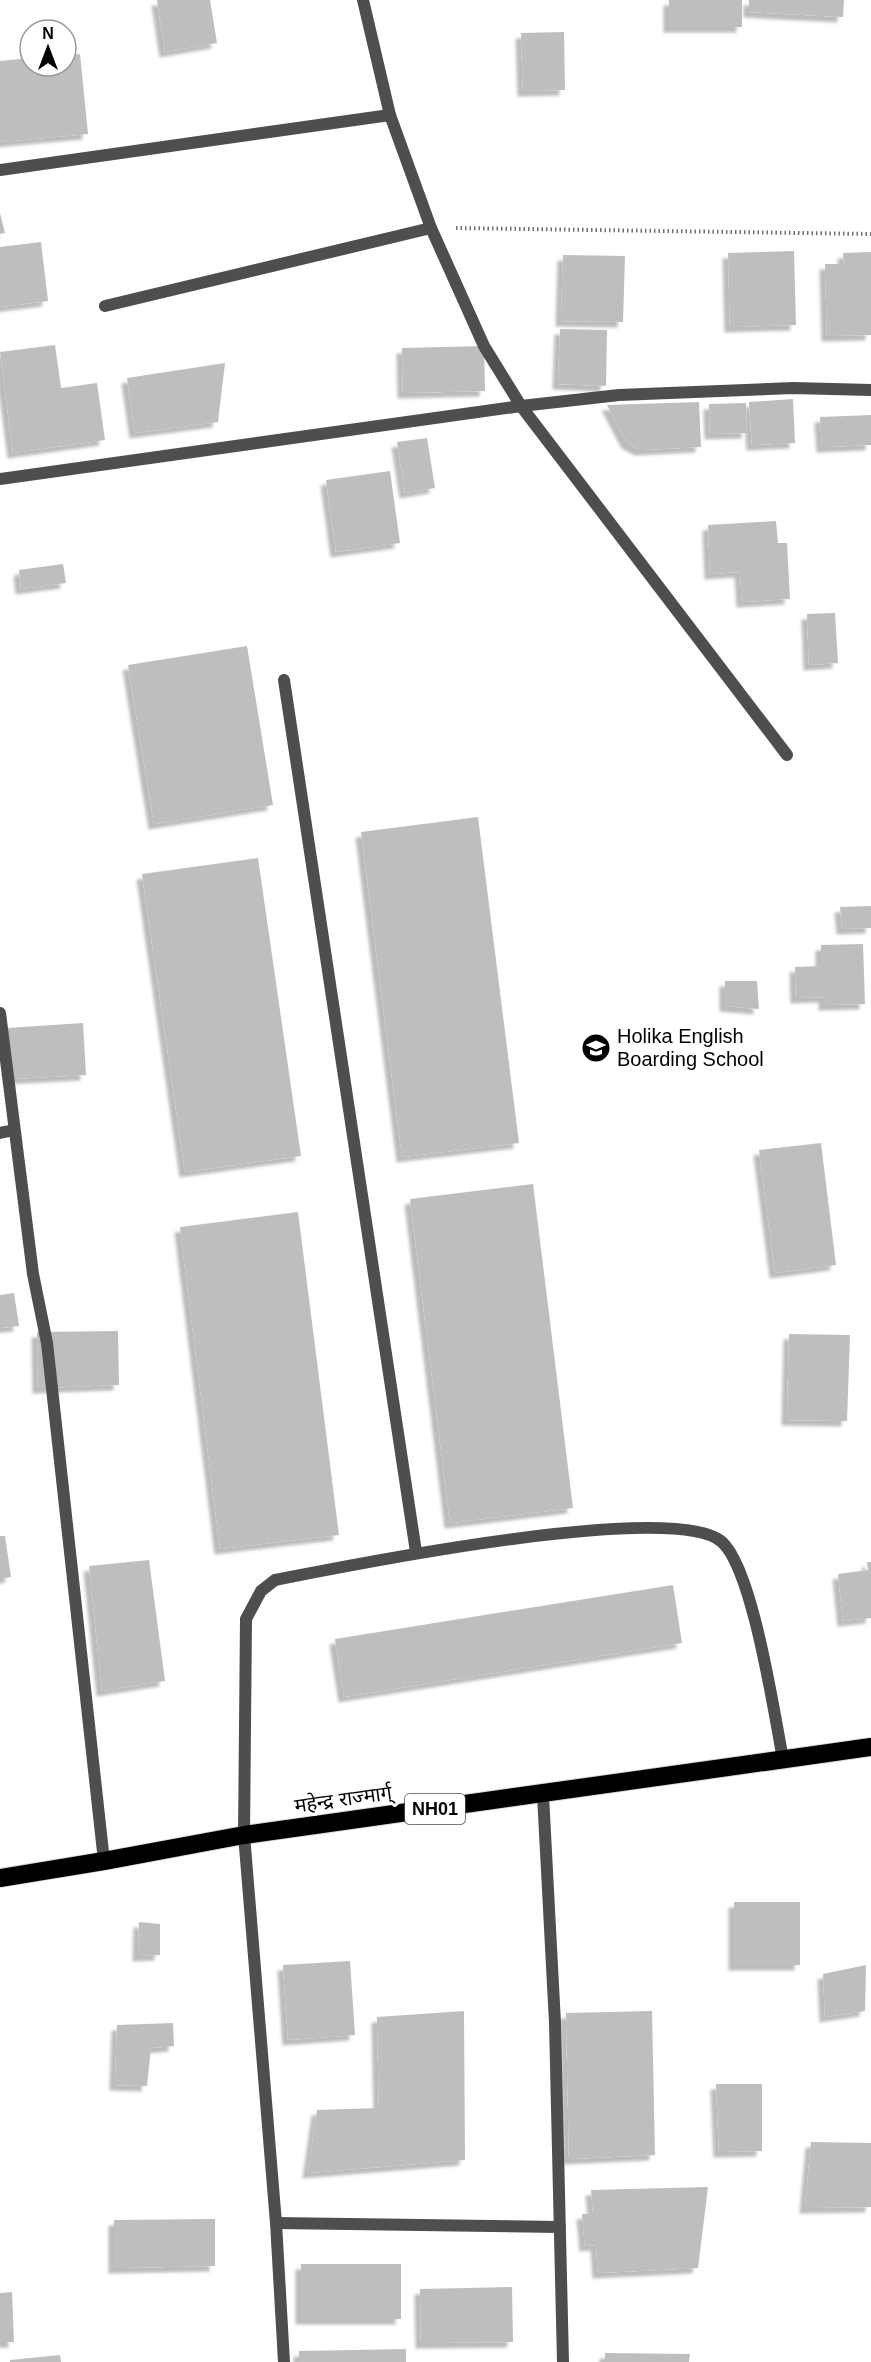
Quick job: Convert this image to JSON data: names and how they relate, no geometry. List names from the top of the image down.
{
  "streets": {
    "highway": ["महेन्द्र राज्मार्ग्", "NH01"]
  },
  "places": {
    "school or university": ["Holika English Boarding School"]
  },
  "north": "top"
}
